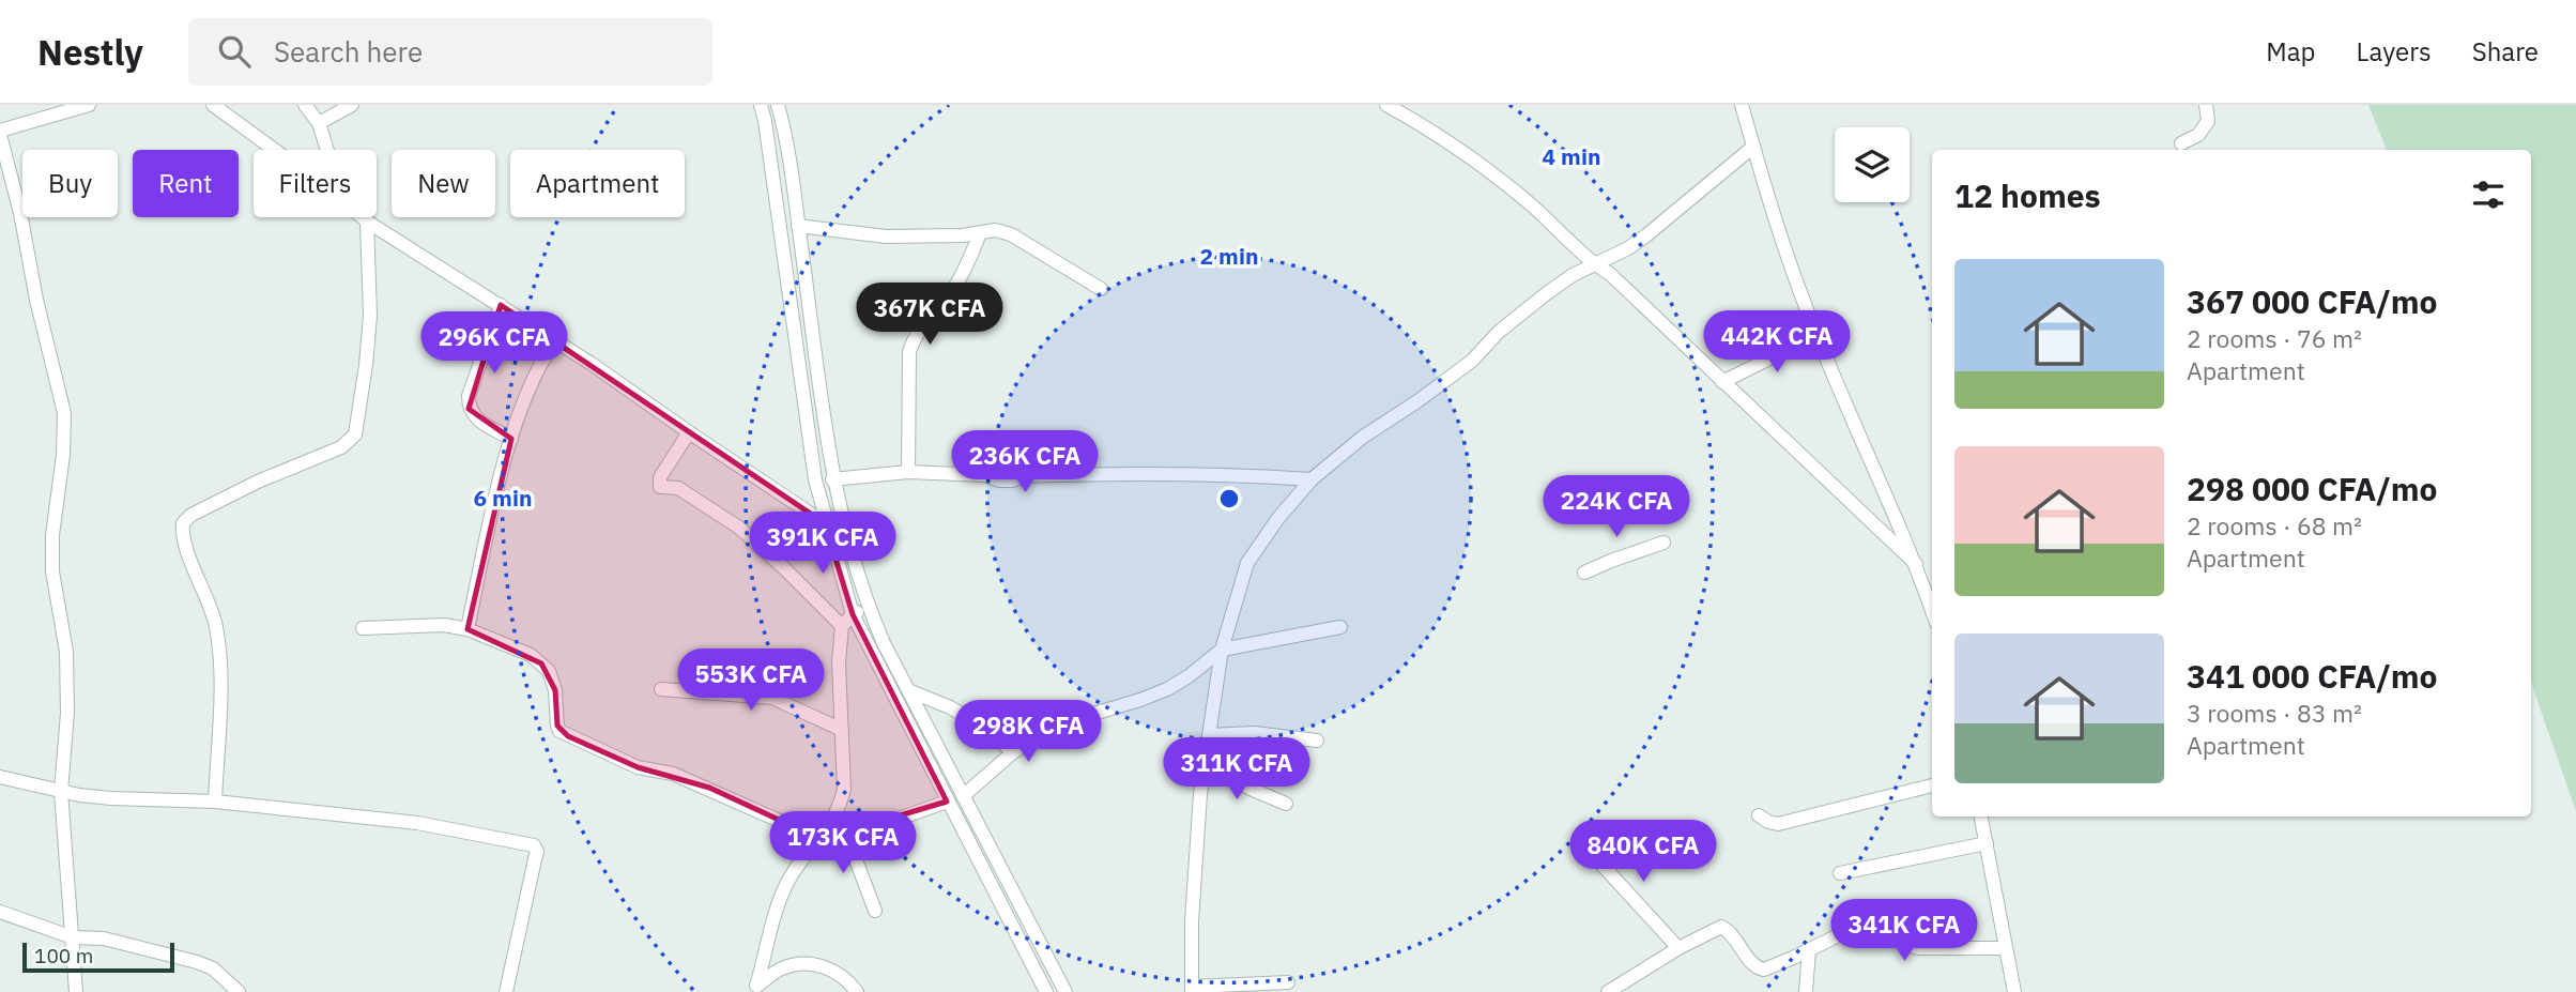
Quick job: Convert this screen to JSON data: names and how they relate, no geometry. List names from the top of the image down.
{
  "scale_bar": "100 m",
  "page": {
    "header": "Nestly",
    "search": "Search here",
    "nav": ["Map", "Layers", "Share"],
    "chip": [
      "Buy",
      "Rent",
      "Filters",
      "New",
      "Apartment"
    ],
    "heading": "12 homes",
    "list": [
      {
        "name": "367 000 CFA/mo",
        "note": "2 rooms · 76 m² · Apartment"
      },
      {
        "name": "298 000 CFA/mo",
        "note": "2 rooms · 68 m² · Apartment"
      },
      {
        "name": "341 000 CFA/mo",
        "note": "3 rooms · 83 m² · Apartment"
      }
    ],
    "price": [
      "367K CFA",
      "442K CFA",
      "296K CFA",
      "236K CFA",
      "224K CFA",
      "391K CFA",
      "553K CFA",
      "298K CFA",
      "311K CFA",
      "173K CFA",
      "840K CFA",
      "341K CFA"
    ],
    "scale": "100 m"
  },
  "rings": ["4 min", "2 min", "6 min"]
}
